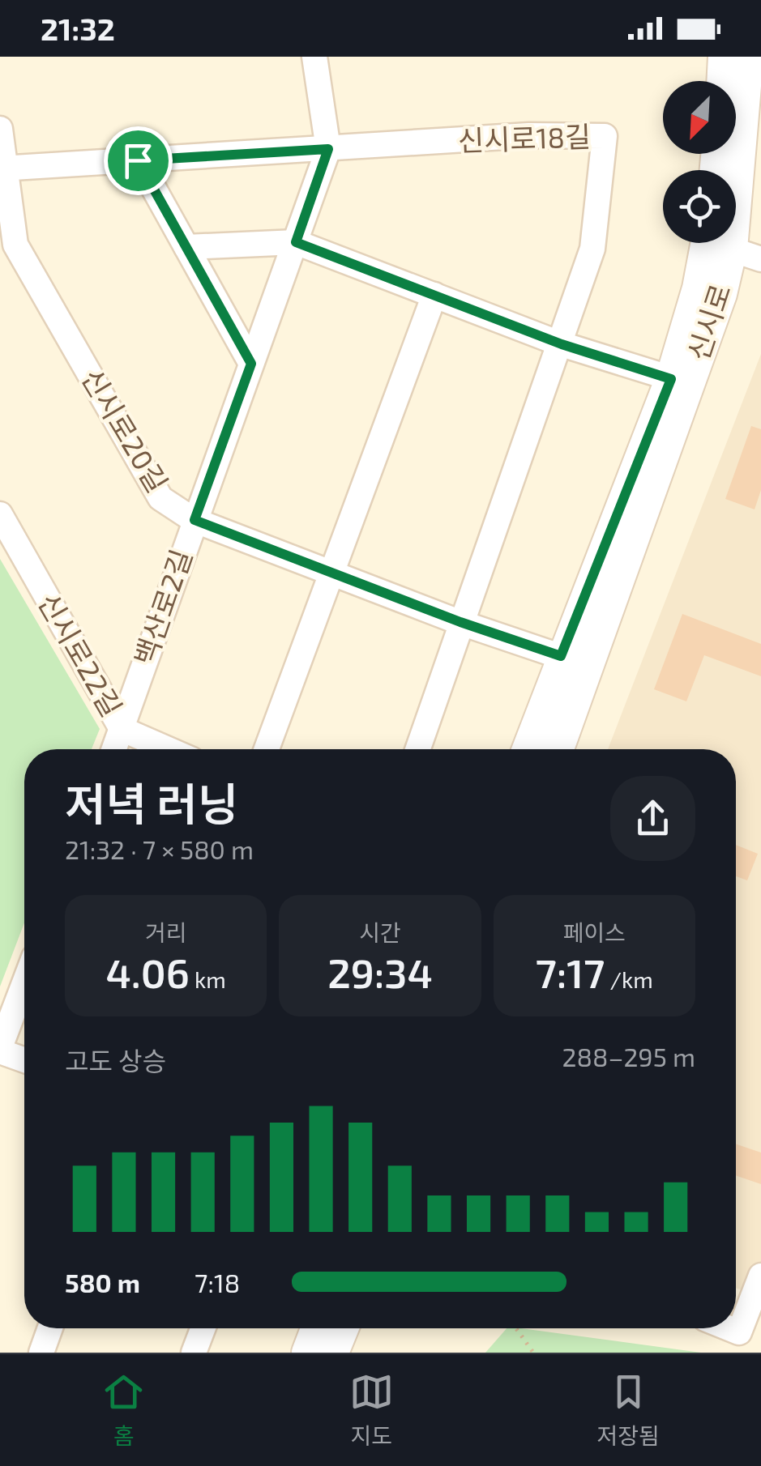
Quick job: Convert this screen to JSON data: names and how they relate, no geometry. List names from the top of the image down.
{
  "streets": {
    "street": [
      "신시로18길",
      "신시로",
      "신시로20길",
      "백산로2길",
      "신시로22길"
    ]
  },
  "crossings": [
    ["신시로18길", "신시로20길"],
    ["신시로18길", "백산로2길"],
    ["신시로", "신시로20길"],
    ["신시로20길", "백산로2길"],
    ["백산로2길", "신시로22길"]
  ],
  "north": "bottom left",
  "page": {
    "status": "21:32",
    "heading": ["저녁 러닝", "21:32 · 7 × 580 m"],
    "stats": [
      ["거리", "4.06 km"],
      ["시간", "29:34"],
      ["페이스", "7:17 /km"]
    ],
    "chart": ["고도 상승", "288–295 m"],
    "list": [
      {
        "name": "580 m",
        "note": "7:18"
      }
    ],
    "tabs": ["홈", "지도", "저장됨"]
  }
}
